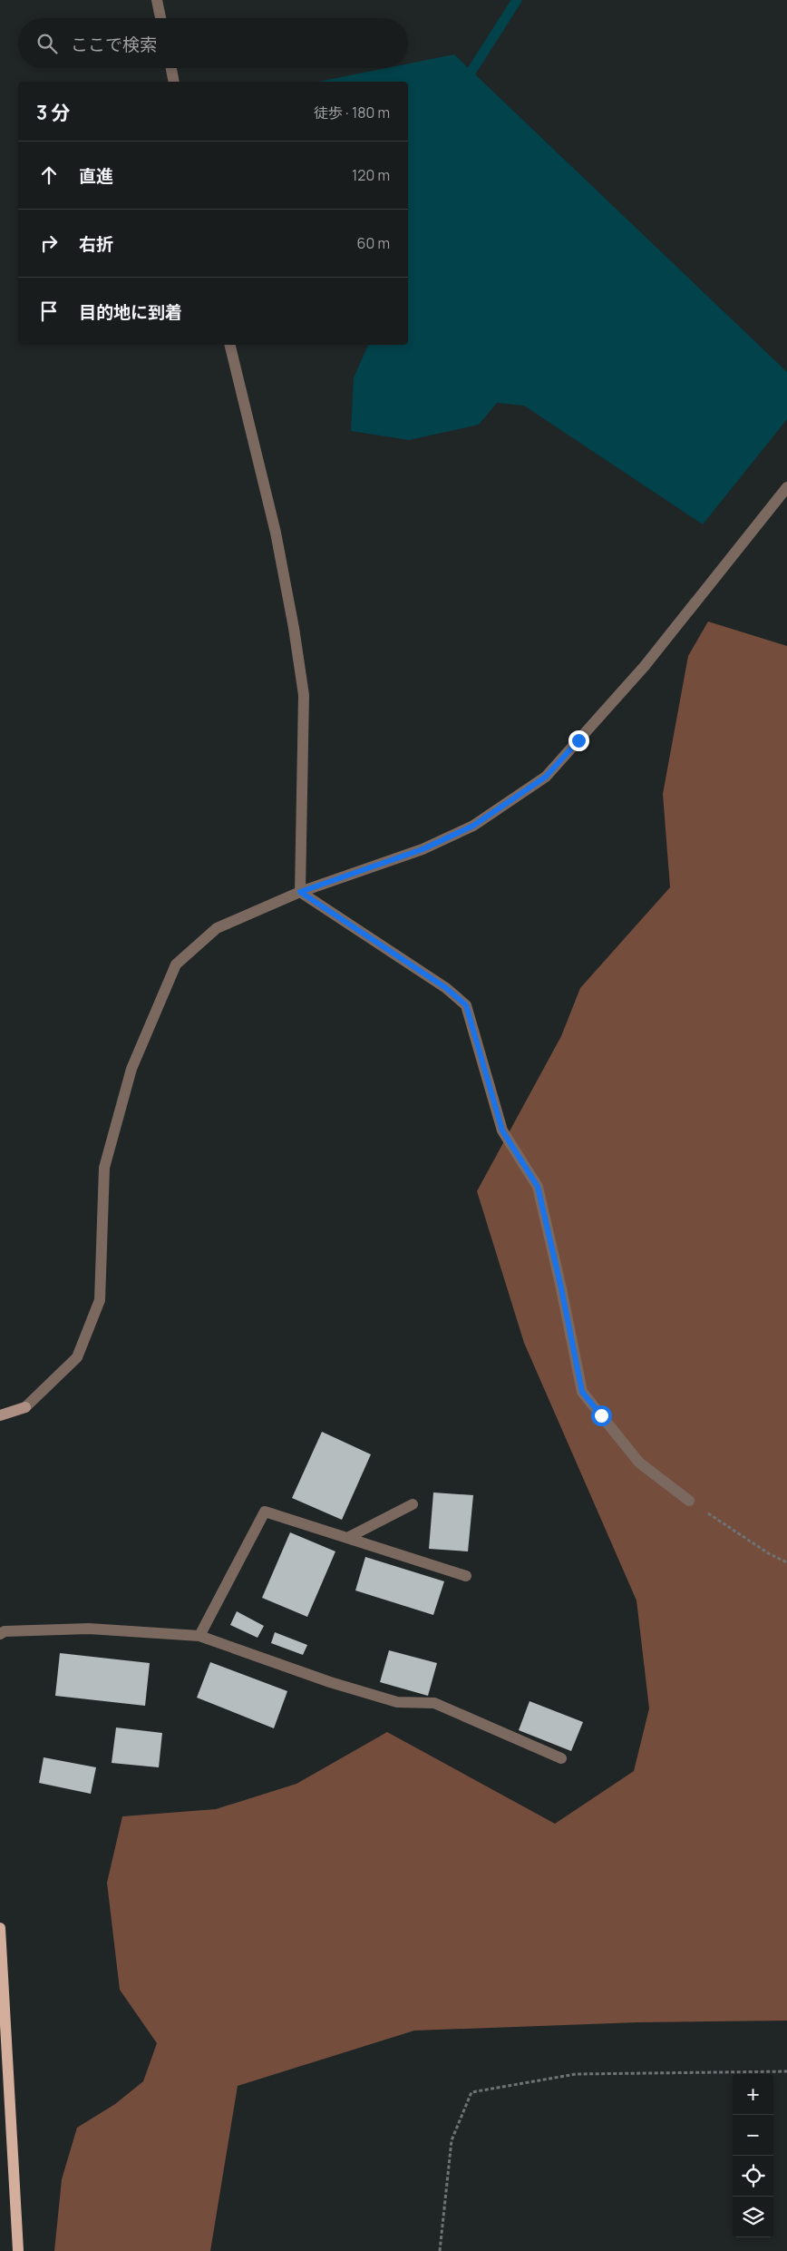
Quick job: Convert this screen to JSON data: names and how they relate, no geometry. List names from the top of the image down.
{
  "page": {
    "search": "ここで検索",
    "heading": ["3 分", "徒歩 · 180 m"],
    "list": [
      ["直進", "120 m"],
      ["右折", "60 m"],
      "目的地に到着"
    ],
    "map_buttons": ["+", "−"]
  }
}
